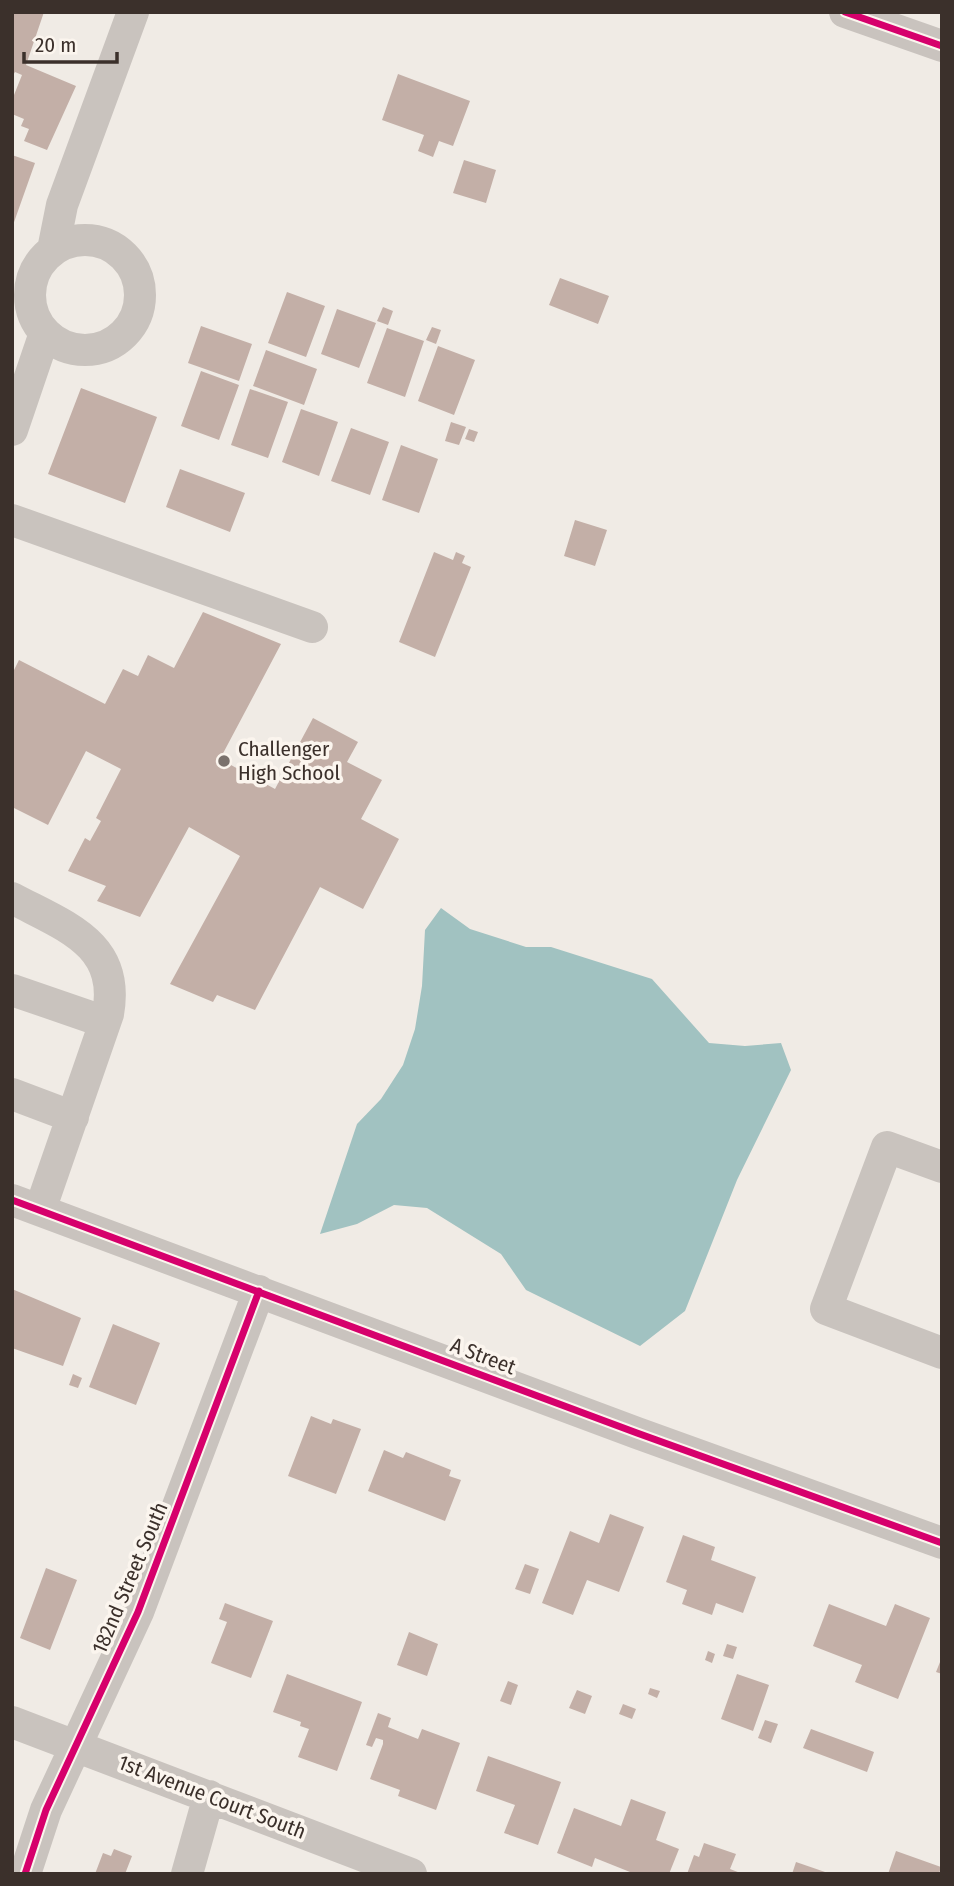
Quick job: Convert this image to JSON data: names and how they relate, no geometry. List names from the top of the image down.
{
  "streets": {
    "street": ["A Street", "182nd Street South", "1st Avenue Court South"]
  },
  "crossings": [
    ["A Street", "182nd Street South"],
    ["182nd Street South", "1st Avenue Court South"]
  ],
  "places": ["Challenger High School"],
  "scale_bar": "20 m"
}
